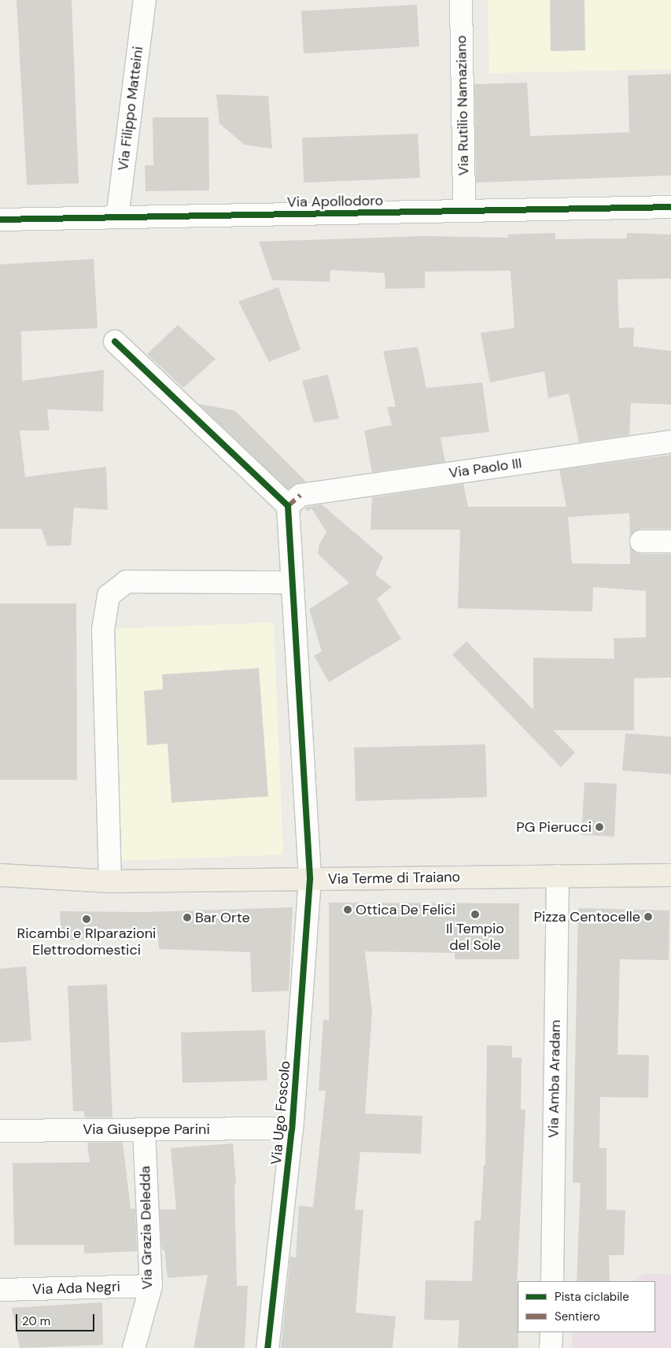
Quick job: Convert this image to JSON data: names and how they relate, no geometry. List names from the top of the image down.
{
  "streets": {
    "main road": ["Via Terme di Traiano"],
    "street": [
      "Via Rutilio Namaziano",
      "Via Filippo Matteini",
      "Via Apollodoro",
      "Via Paolo III",
      "Via Amba Aradam",
      "Via Ugo Foscolo",
      "Via Giuseppe Parini",
      "Via Grazia Deledda",
      "Via Ada Negri"
    ]
  },
  "crossings": [
    ["Via Rutilio Namaziano", "Via Apollodoro"],
    ["Via Filippo Matteini", "Via Apollodoro"],
    ["Via Paolo III", "Via Ugo Foscolo"],
    ["Via Terme di Traiano", "Via Amba Aradam"],
    ["Via Terme di Traiano", "Via Ugo Foscolo"],
    ["Via Ugo Foscolo", "Via Giuseppe Parini"],
    ["Via Giuseppe Parini", "Via Grazia Deledda"],
    ["Via Grazia Deledda", "Via Ada Negri"]
  ],
  "places": [
    "PG Pierucci",
    "Ottica De Felici",
    "Il Tempio del Sole",
    "Pizza Centocelle",
    "Bar Orte",
    "Ricambi e RIparazioni Elettrodomestici"
  ],
  "legend": ["Pista ciclabile", "Sentiero"],
  "scale_bar": "20 m"
}
